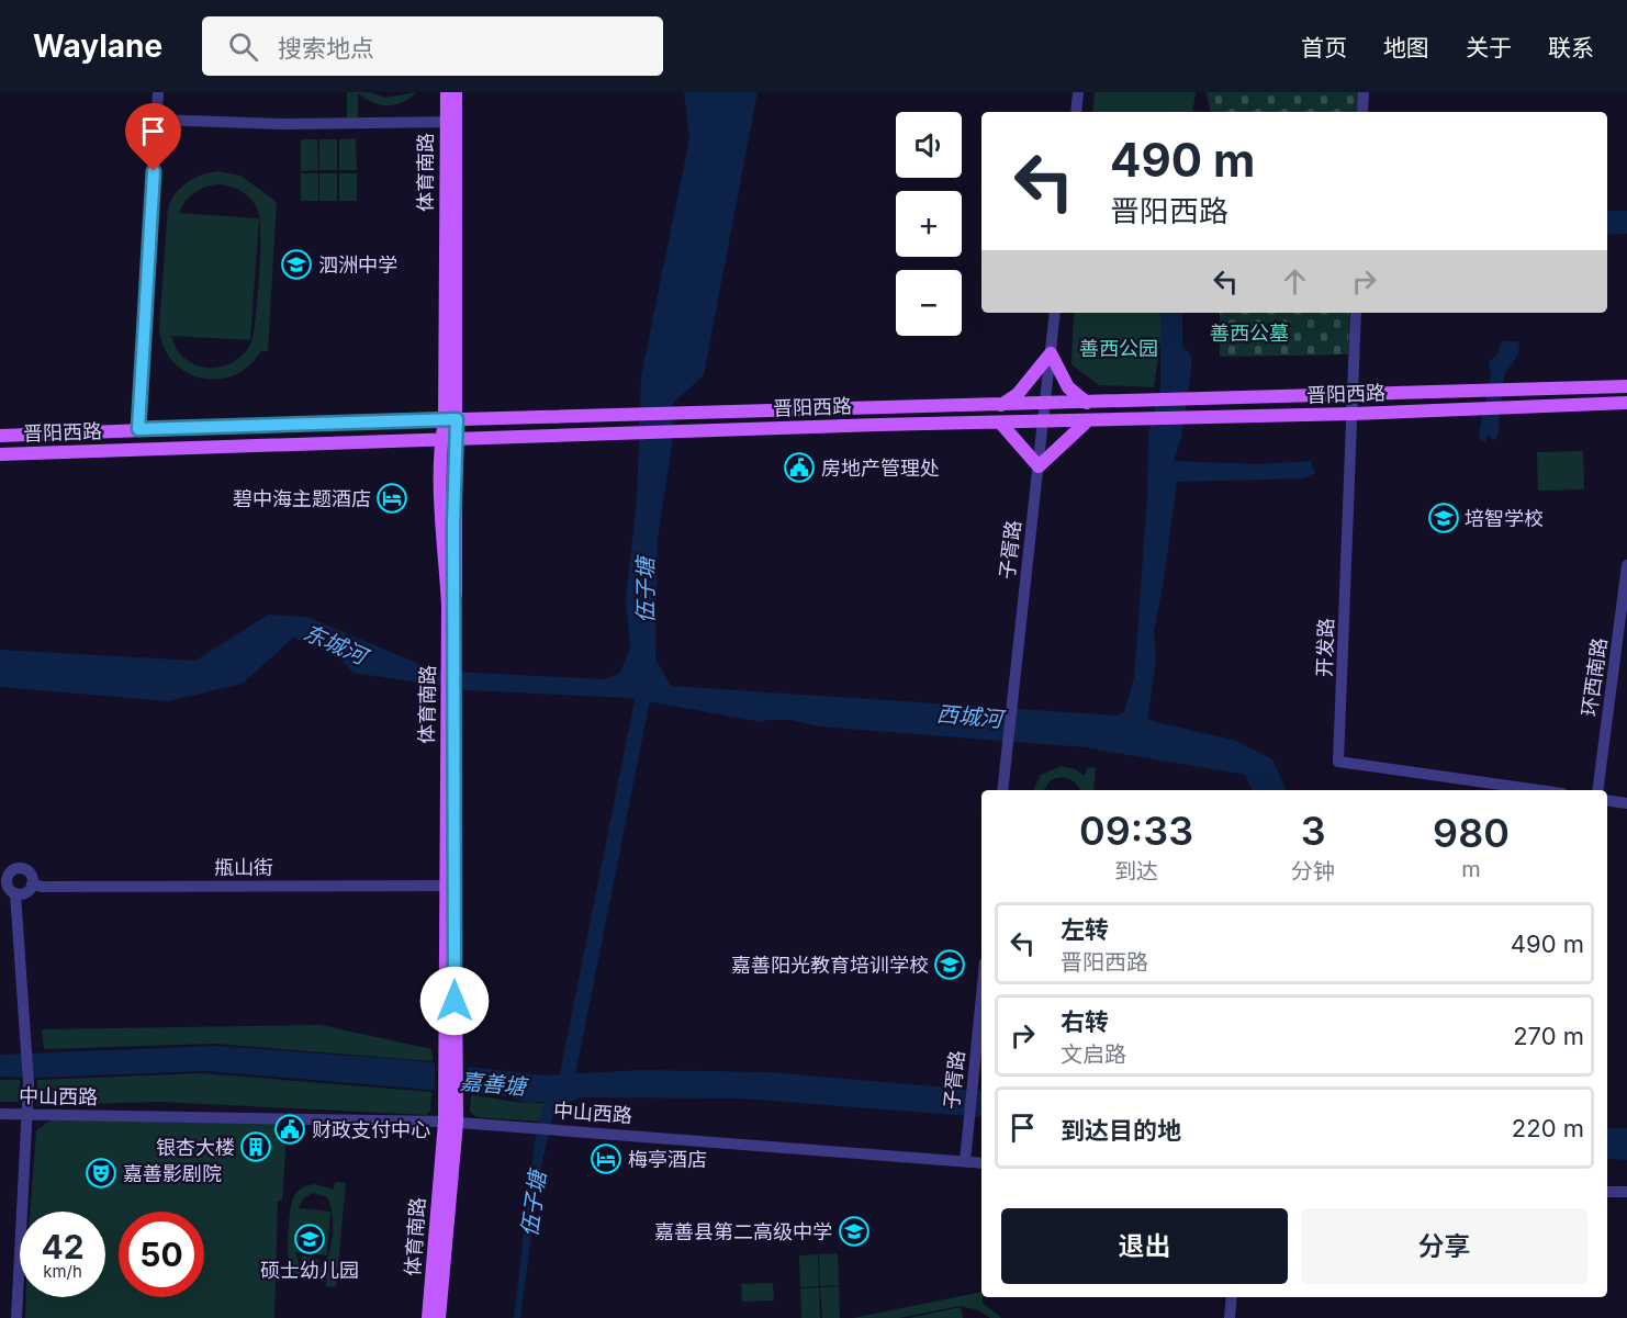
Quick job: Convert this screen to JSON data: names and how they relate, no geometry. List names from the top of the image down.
{
  "streets": {
    "main road": ["体育南路", "晋阳西路"],
    "street": [
      "子胥路",
      "开发路",
      "环西南路",
      "甁山街",
      "中山西路"
    ]
  },
  "crossings": [
    ["体育南路", "晋阳西路"],
    ["体育南路", "甁山街"],
    ["体育南路", "中山西路"],
    ["晋阳西路", "子胥路"],
    ["晋阳西路", "开发路"],
    ["子胥路", "中山西路"]
  ],
  "water": [
    "伍子塘",
    "东城河",
    "西城河",
    "嘉善塘"
  ],
  "parks": ["善西公墓", "善西公园"],
  "places": {
    "school or university": [
      "泗洲中学",
      "培智学校",
      "嘉善阳光教育培训学校",
      "嘉善县第二高级中学",
      "硕士幼儿园"
    ],
    "public building": ["房地产管理处", "财政支付中心"],
    "hotel": ["碧中海主题酒店", "梅亭酒店"],
    "building": ["银杏大楼"],
    "theatre": ["嘉善影剧院"]
  },
  "page": {
    "header": "Waylane",
    "search": "搜索地点",
    "nav": [
      "首页",
      "地图",
      "关于",
      "联系"
    ],
    "map_buttons": ["+", "−"],
    "turn": ["490 m", "晋阳西路"],
    "eta": [
      "09:33",
      "到达",
      "3",
      "分钟",
      "980",
      "m"
    ],
    "list": [
      {
        "name": "左转",
        "note": "晋阳西路",
        "value": "490 m"
      },
      {
        "name": "右转",
        "note": "文启路",
        "value": "270 m"
      },
      {
        "name": "到达目的地",
        "value": "220 m"
      }
    ],
    "buttons": ["退出", "分享"],
    "speed": "42 km/h",
    "limit": "50"
  }
}
